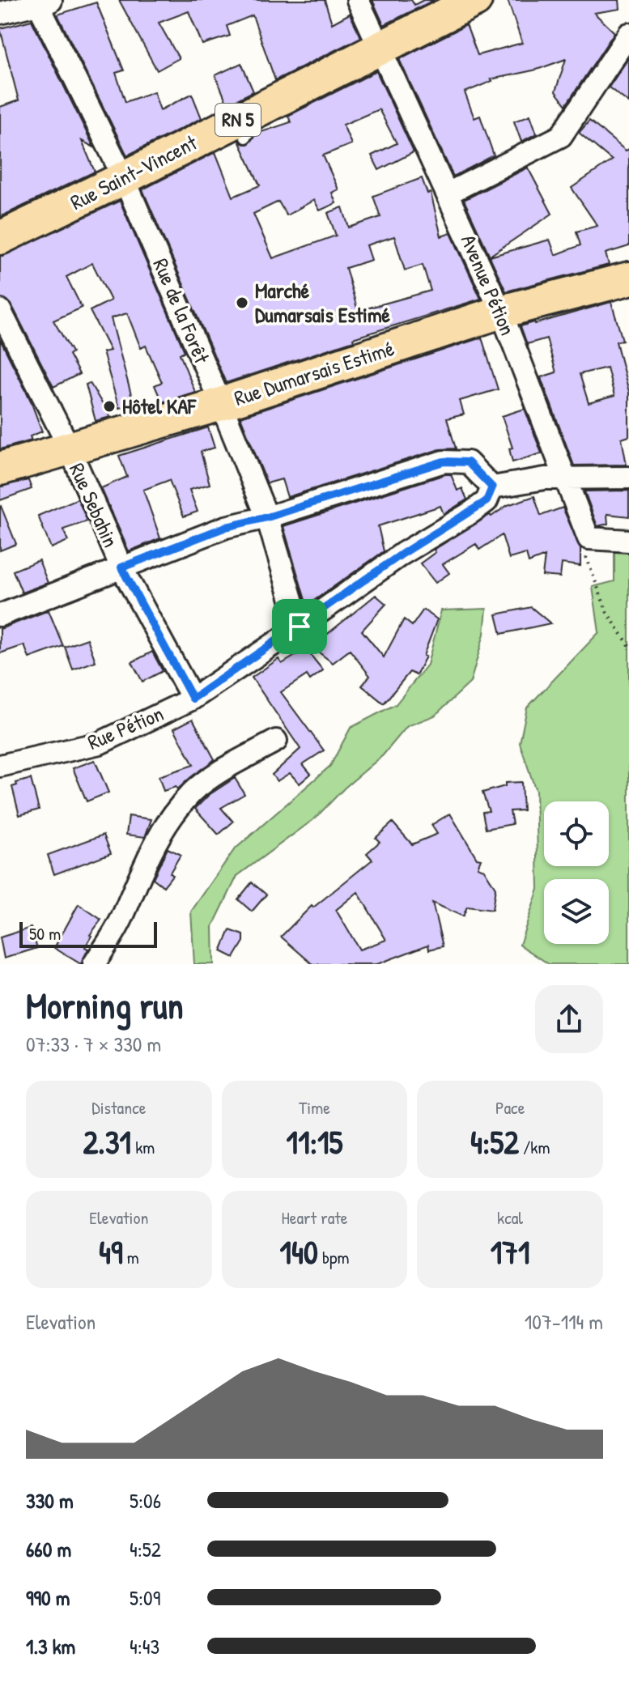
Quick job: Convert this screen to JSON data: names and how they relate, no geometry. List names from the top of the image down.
{
  "streets": {
    "main road": ["RN 5", "Rue Saint-Vincent", "Rue Dumarsais Estimé"],
    "street": [
      "Avenue Pétion",
      "Rue de la Forêt",
      "Rue Sebahin",
      "Rue Pétion"
    ]
  },
  "crossings": [
    ["Rue Saint-Vincent", "Avenue Pétion"],
    ["Rue Saint-Vincent", "Rue de la Forêt"],
    ["Avenue Pétion", "Rue Dumarsais Estimé"],
    ["Rue de la Forêt", "Rue Dumarsais Estimé"],
    ["Rue de la Forêt", "Rue Pétion"],
    ["Rue Dumarsais Estimé", "Rue Sebahin"],
    ["Rue Sebahin", "Rue Pétion"]
  ],
  "places": ["Marché Dumarsais Estimé", "Hôtel KAF"],
  "scale_bar": "50 m",
  "page": {
    "scale": "50 m",
    "heading": ["Morning run", "07:33 · 7 × 330 m"],
    "stats": [
      ["Distance", "2.31 km"],
      ["Time", "11:15"],
      ["Pace", "4:52 /km"],
      ["Elevation", "49 m"],
      ["Heart rate", "140 bpm"],
      ["kcal", "171"]
    ],
    "chart": ["Elevation", "107–114 m"],
    "list": [
      {
        "name": "330 m",
        "note": "5:06"
      },
      {
        "name": "660 m",
        "note": "4:52"
      },
      {
        "name": "990 m",
        "note": "5:09"
      },
      {
        "name": "1.3 km",
        "note": "4:43"
      }
    ]
  }
}
